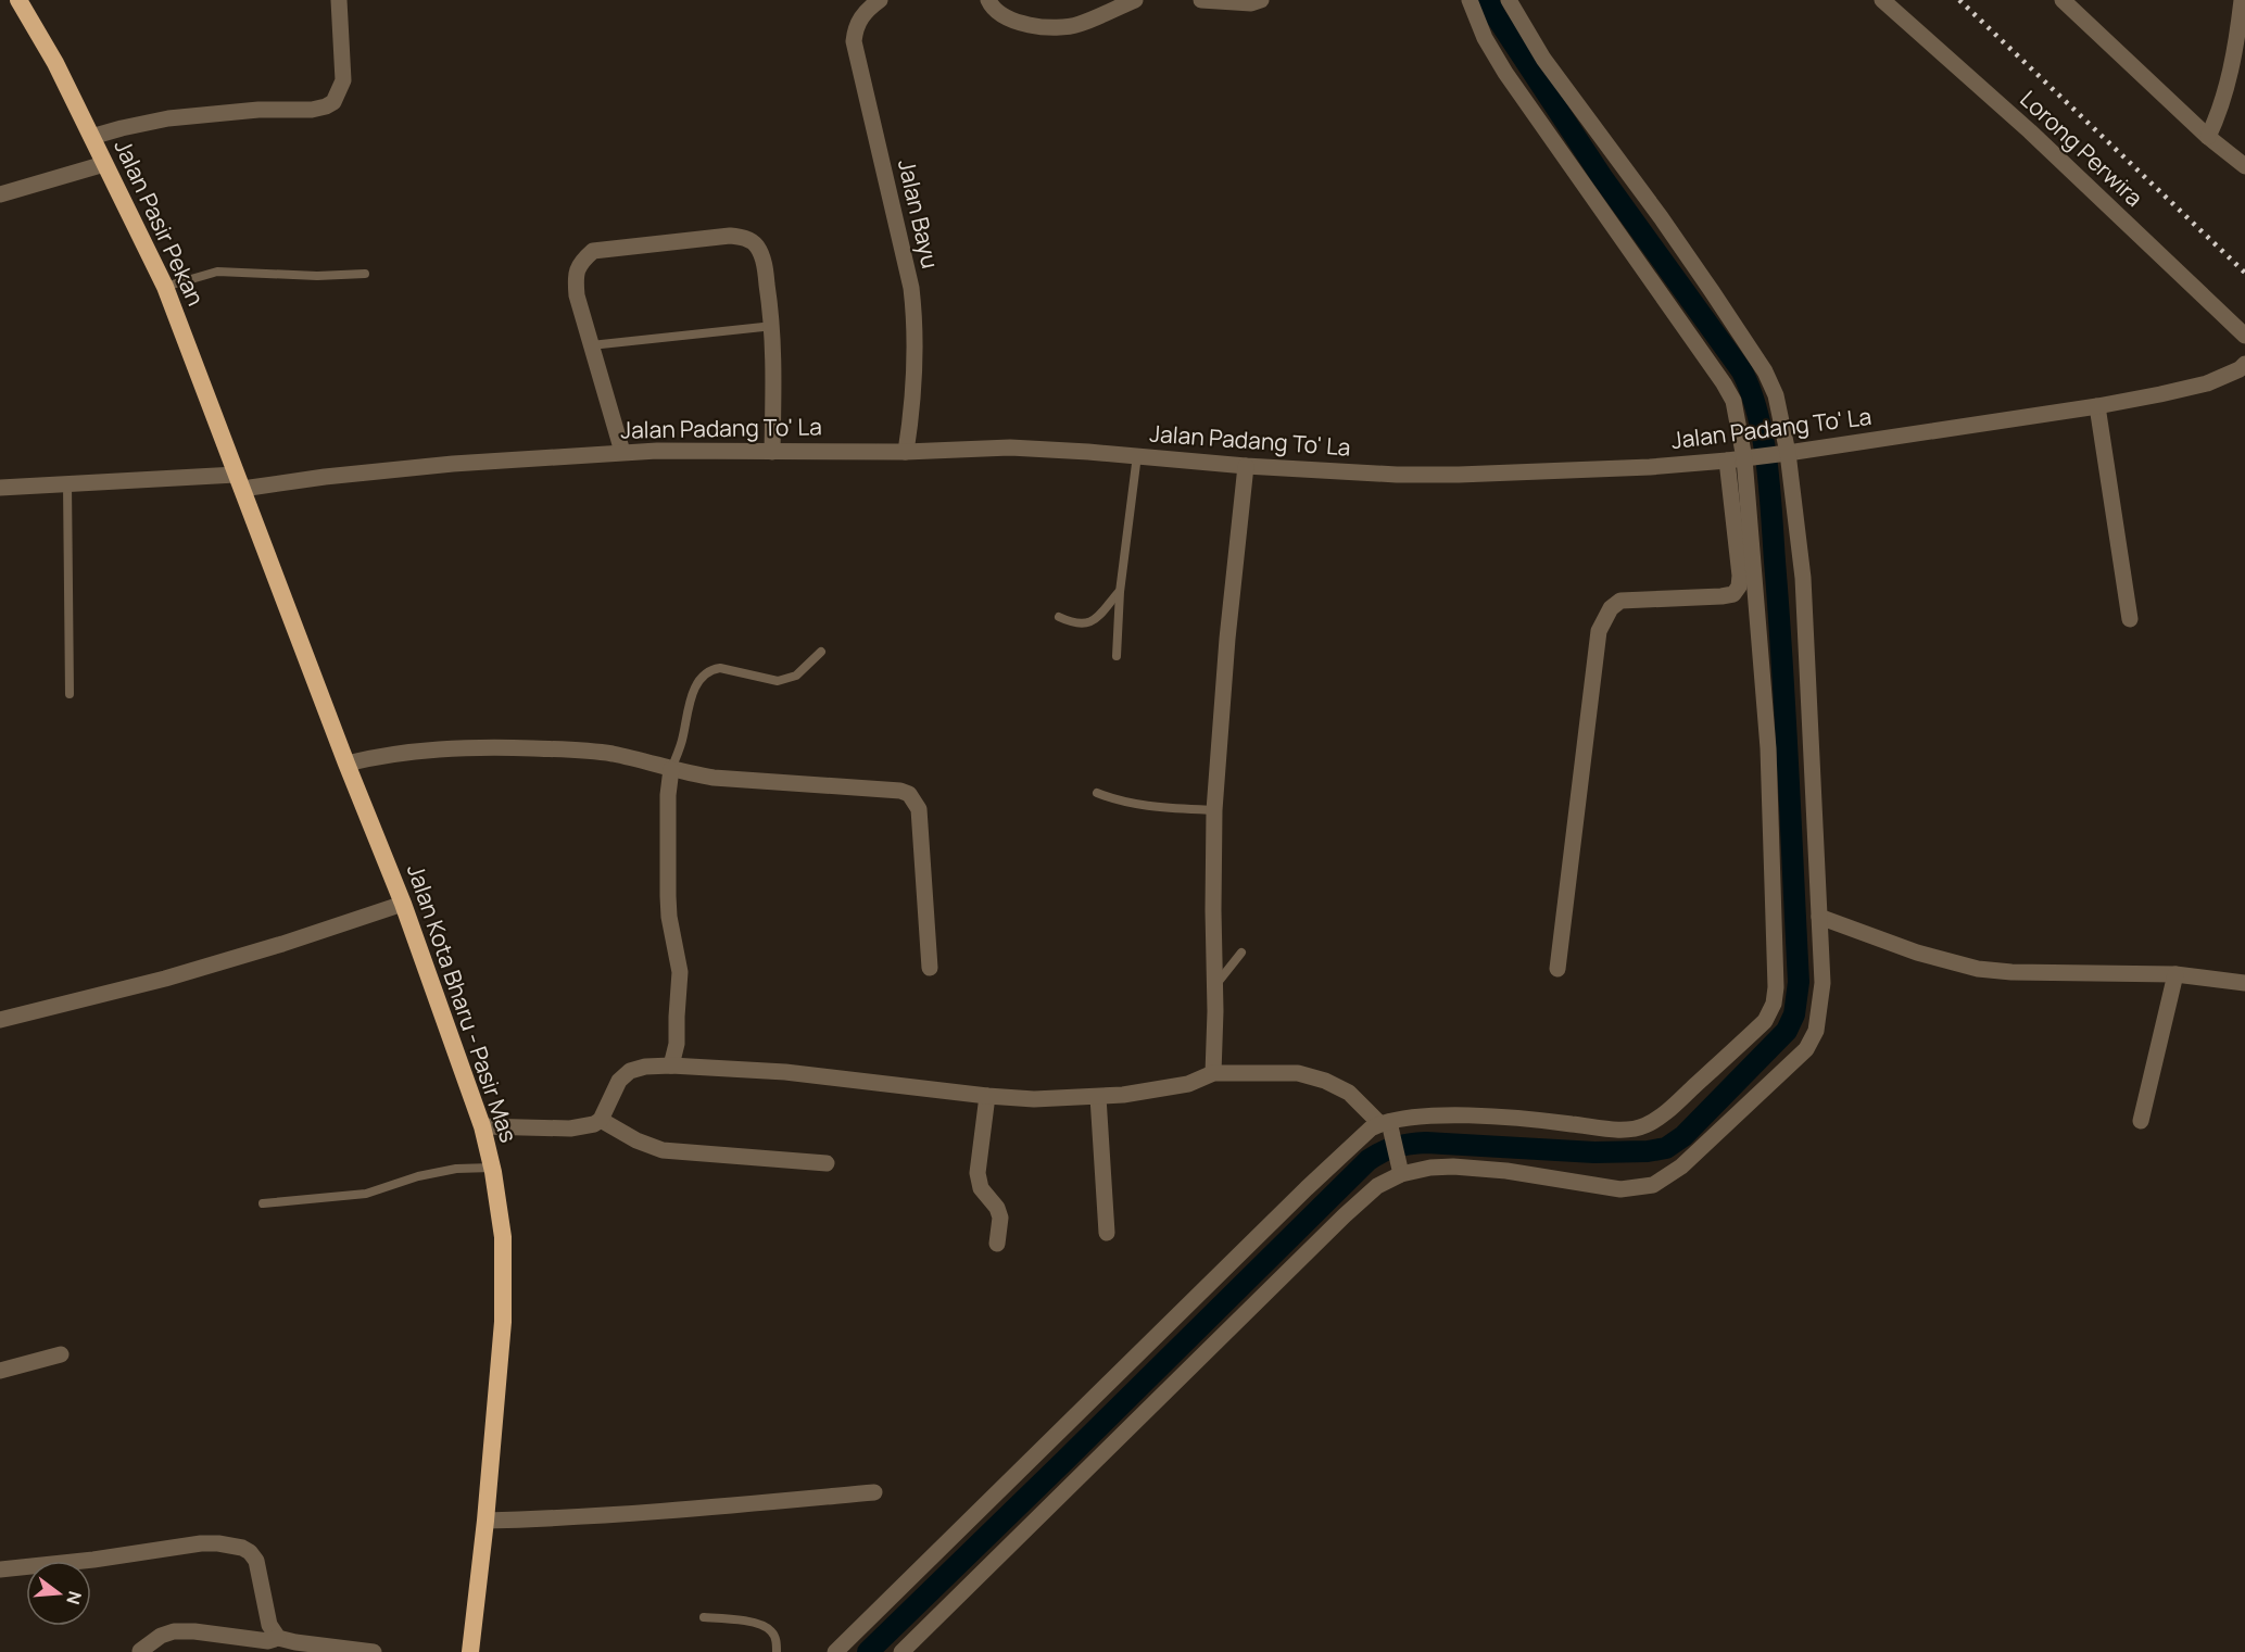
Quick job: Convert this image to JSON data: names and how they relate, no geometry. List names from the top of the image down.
{
  "streets": {
    "highway": ["Jalan Pasir Pekan", "Jalan Kota Bharu - Pasir Mas"],
    "street": ["Lorong Perwira", "Jalan Bayu", "Jalan Padang To' La"]
  },
  "crossings": [
    ["Jalan Bayu", "Jalan Padang To' La"],
    ["Jalan Pasir Pekan", "Jalan Padang To' La"],
    ["Jalan Pasir Pekan", "Jalan Kota Bharu - Pasir Mas"],
    ["Jalan Padang To' La", "Jalan Kota Bharu - Pasir Mas"]
  ],
  "north": "right"
}
